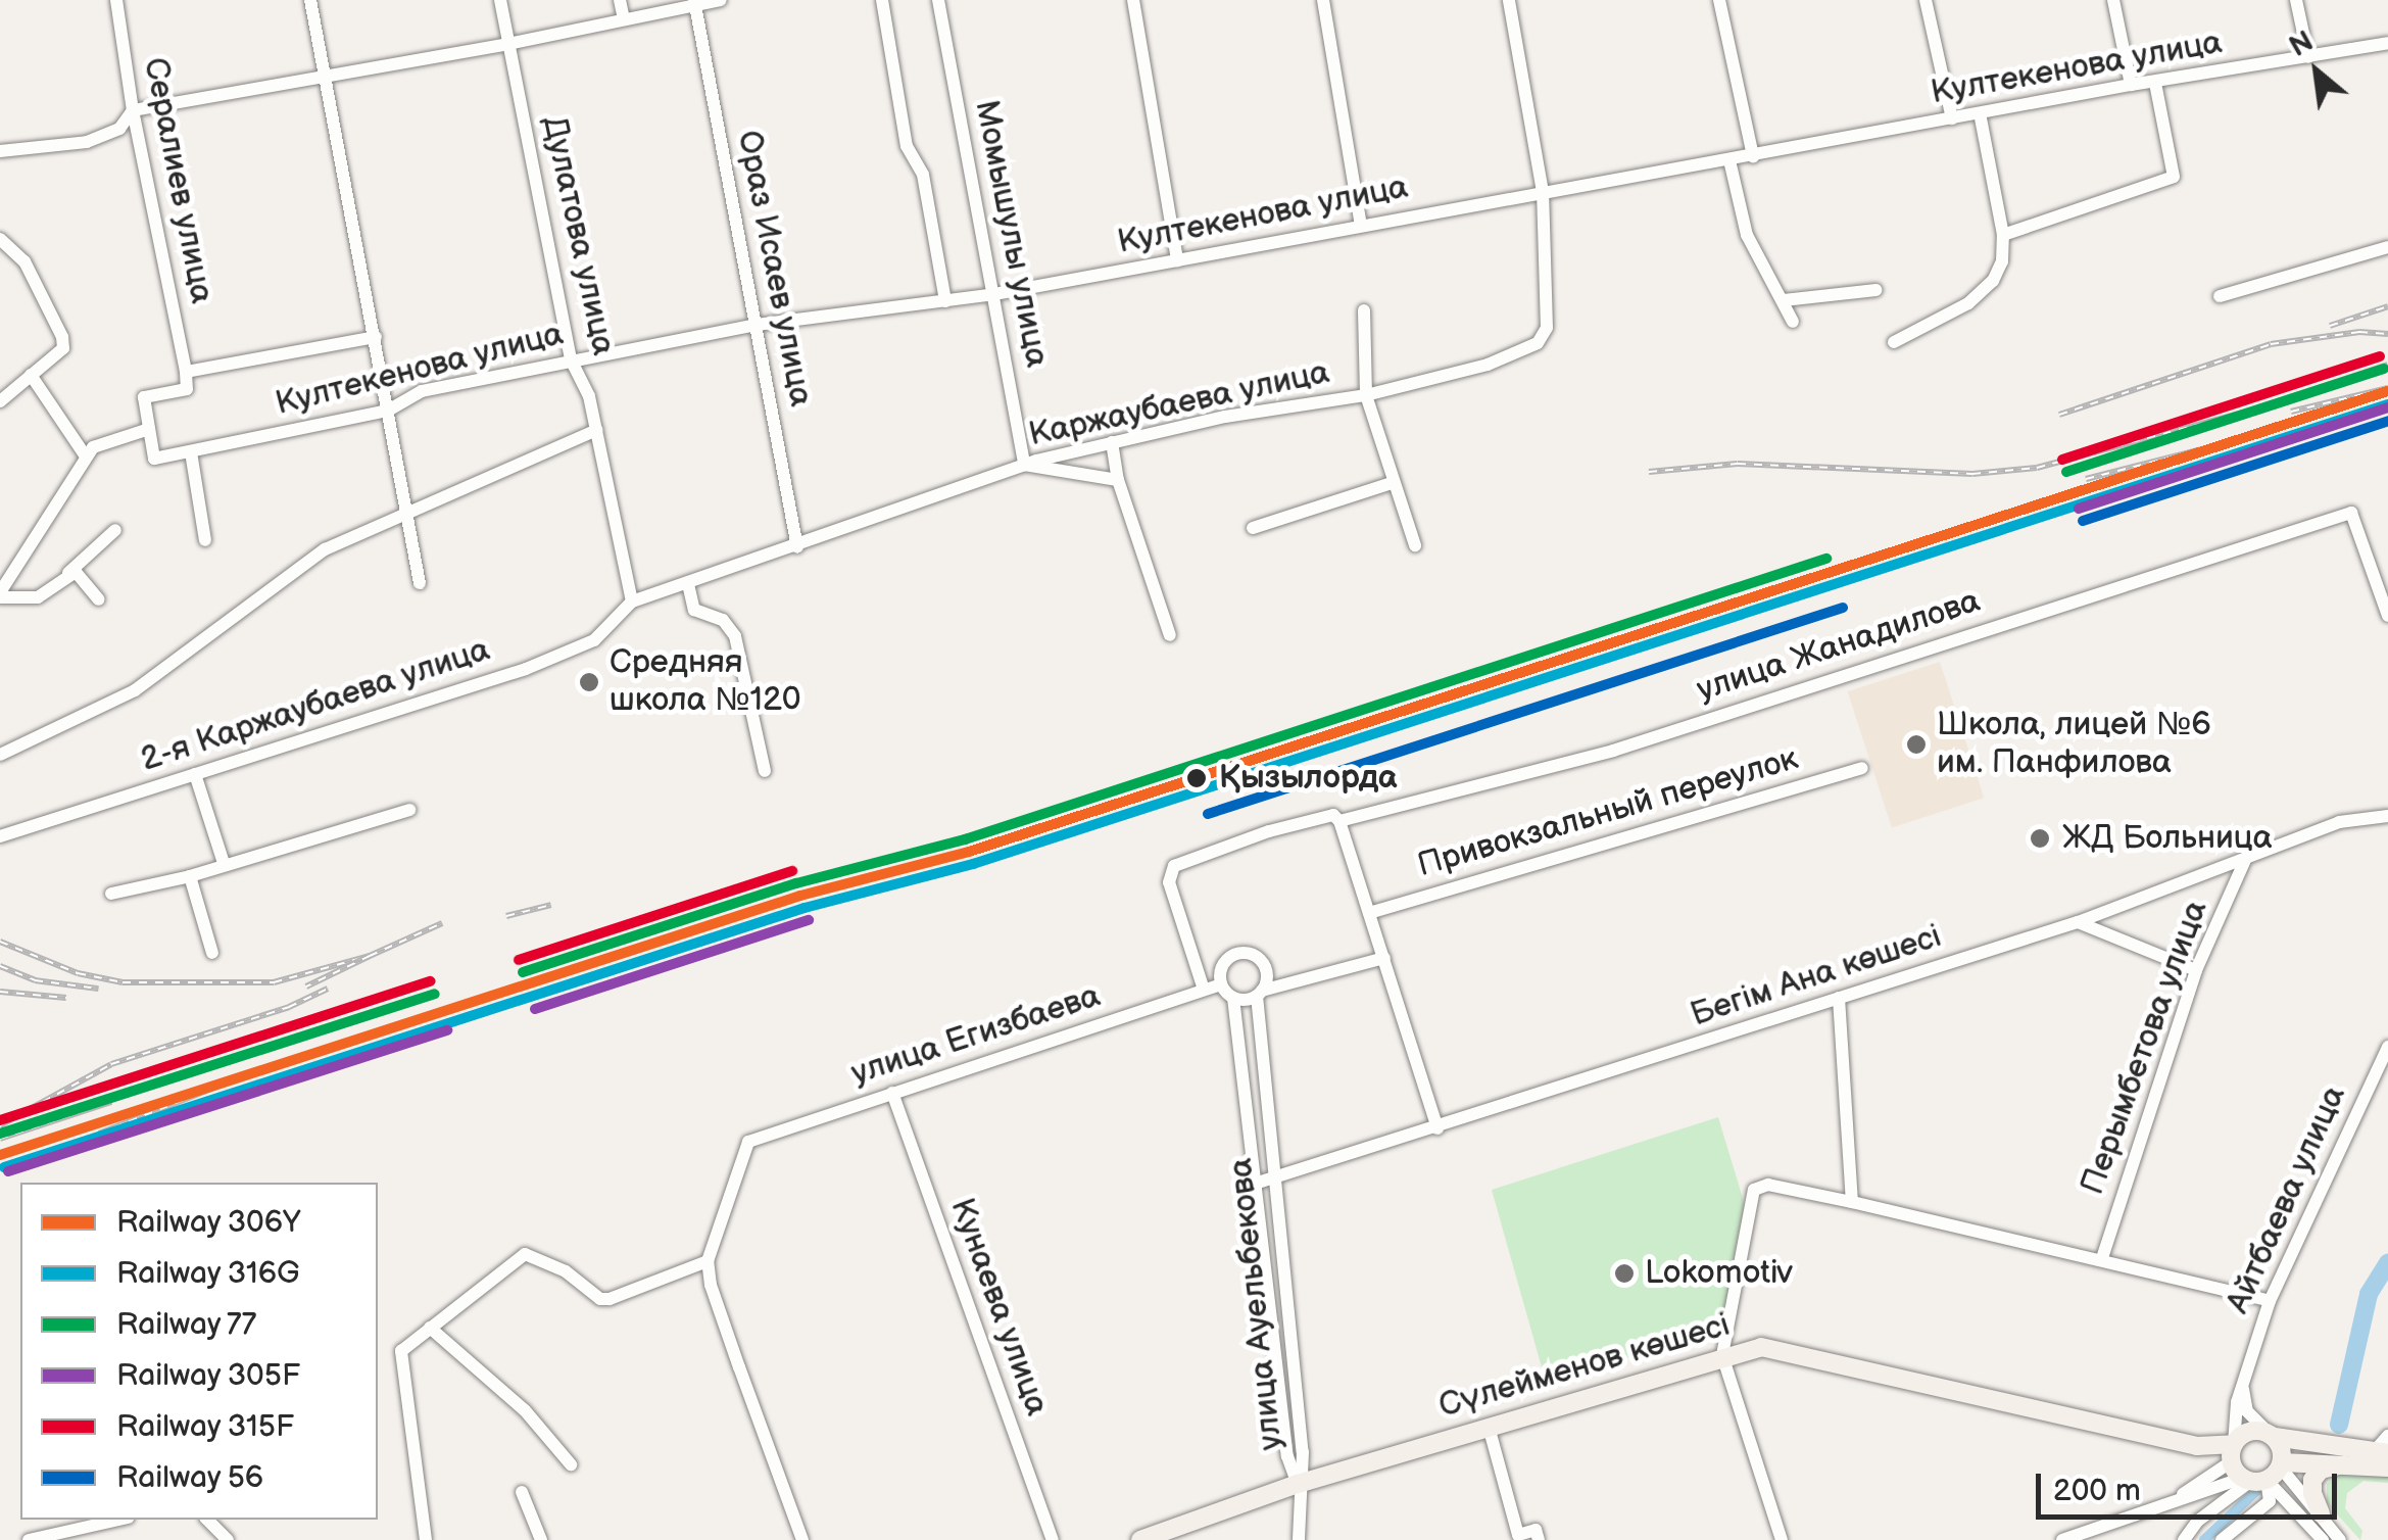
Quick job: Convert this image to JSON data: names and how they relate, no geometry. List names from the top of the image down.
{
  "streets": {
    "main road": ["Сүлейменов көшесі"],
    "street": [
      "Култекенова улица",
      "Сералиев улица",
      "Момышулы улица",
      "Дулатова улица",
      "Ораз Исаев улица",
      "Каржаубаева улица",
      "улица Жанадилова",
      "2-я Каржаубаева улица",
      "Привокзальный переулок",
      "Бегім Ана көшесі",
      "улица Егизбаева",
      "Перымбетова улица",
      "Айтбаева улица",
      "улица Ауельбекова",
      "Кунаева улица"
    ]
  },
  "crossings": [
    ["Култекенова улица", "Момышулы улица"],
    ["Култекенова улица", "Дулатова улица"],
    ["Култекенова улица", "Ораз Исаев улица"],
    ["Култекенова улица", "Каржаубаева улица"],
    ["Момышулы улица", "Каржаубаева улица"],
    ["Дулатова улица", "Каржаубаева улица"],
    ["Дулатова улица", "2-я Каржаубаева улица"],
    ["Ораз Исаев улица", "Каржаубаева улица"],
    ["Каржаубаева улица", "2-я Каржаубаева улица"],
    ["улица Жанадилова", "улица Егизбаева"],
    ["Бегім Ана көшесі", "Перымбетова улица"],
    ["Бегім Ана көшесі", "улица Ауельбекова"],
    ["улица Егизбаева", "улица Ауельбекова"],
    ["улица Егизбаева", "Кунаева улица"],
    ["Айтбаева улица", "Сүлейменов көшесі"],
    ["улица Ауельбекова", "Сүлейменов көшесі"]
  ],
  "places": [
    "Средняя школа №120",
    "Школа, лицей №6 им. Панфилова",
    "Қызылорда",
    "ЖД Больница",
    "Lokomotiv"
  ],
  "lines": [
    "rail line 315F",
    "rail line 77",
    "rail line 306Y",
    "rail line 316G",
    "rail line 305F",
    "rail line 56"
  ],
  "legend": [
    "Railway 306Y",
    "Railway 316G",
    "Railway 77",
    "Railway 305F",
    "Railway 315F",
    "Railway 56"
  ],
  "scale_bar": "200 m",
  "north": "top left"
}
